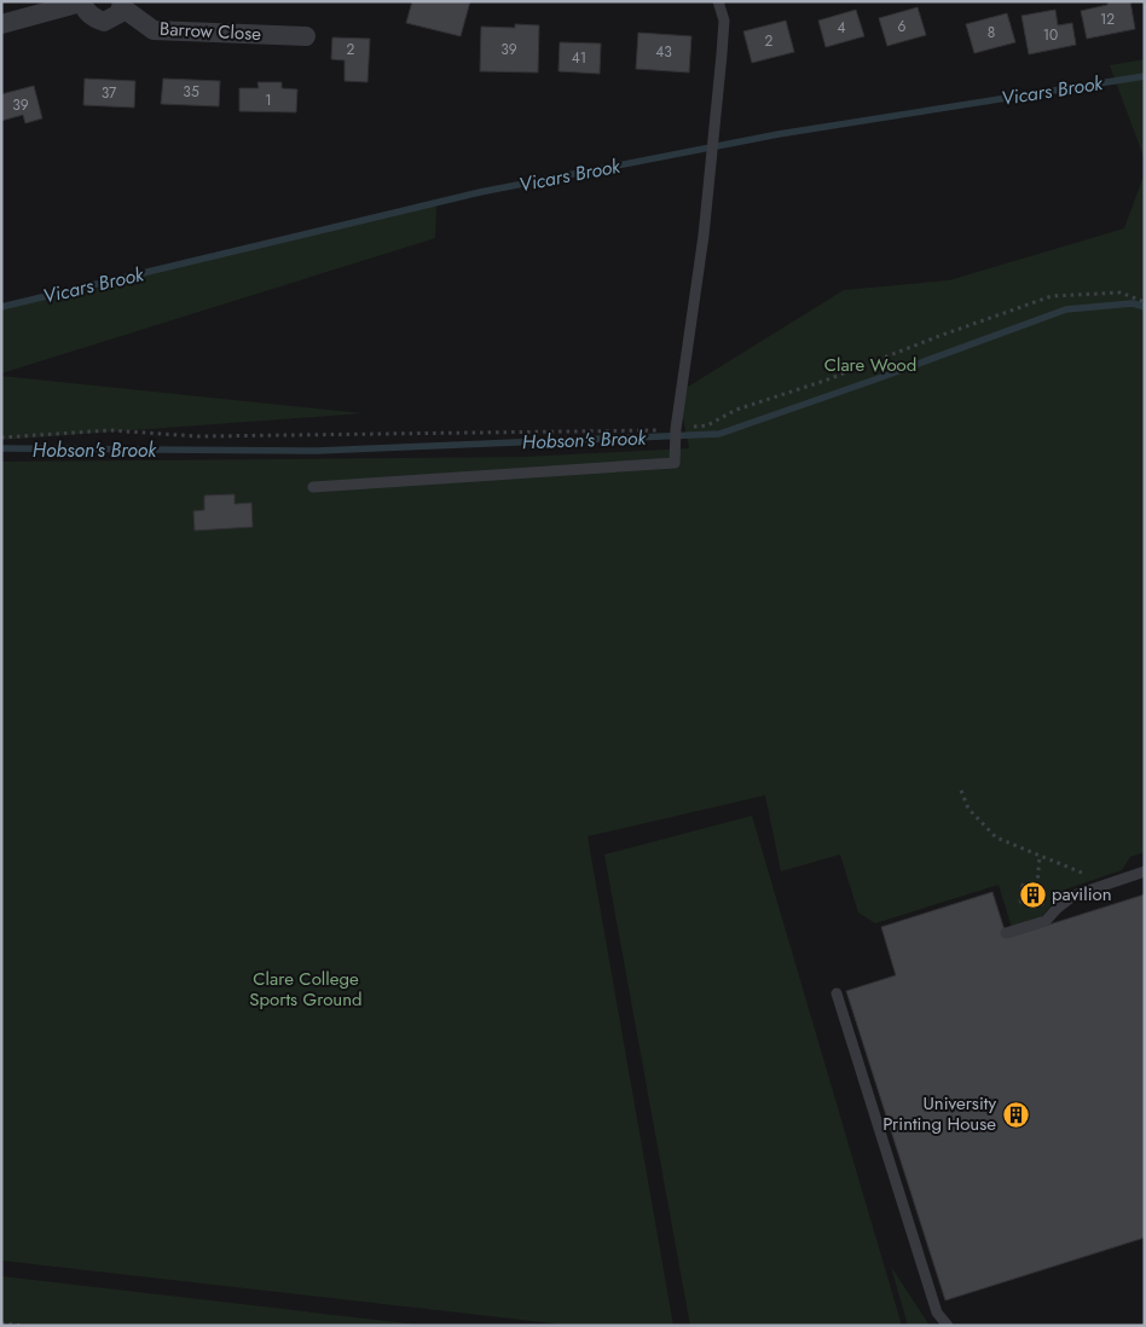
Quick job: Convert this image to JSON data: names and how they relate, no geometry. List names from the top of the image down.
{
  "streets": {
    "street": ["Barrow Close"]
  },
  "water": ["Vicars Brook", "Hobson's Brook"],
  "parks": ["Clare Wood", "Clare College Sports Ground"],
  "places": {
    "building": ["pavilion", "University Printing House"]
  },
  "house_numbers": [
    "12",
    "6",
    "4",
    "8",
    "10",
    "2",
    "2",
    "39",
    "43",
    "41",
    "35",
    "37",
    "1",
    "39"
  ]
}
